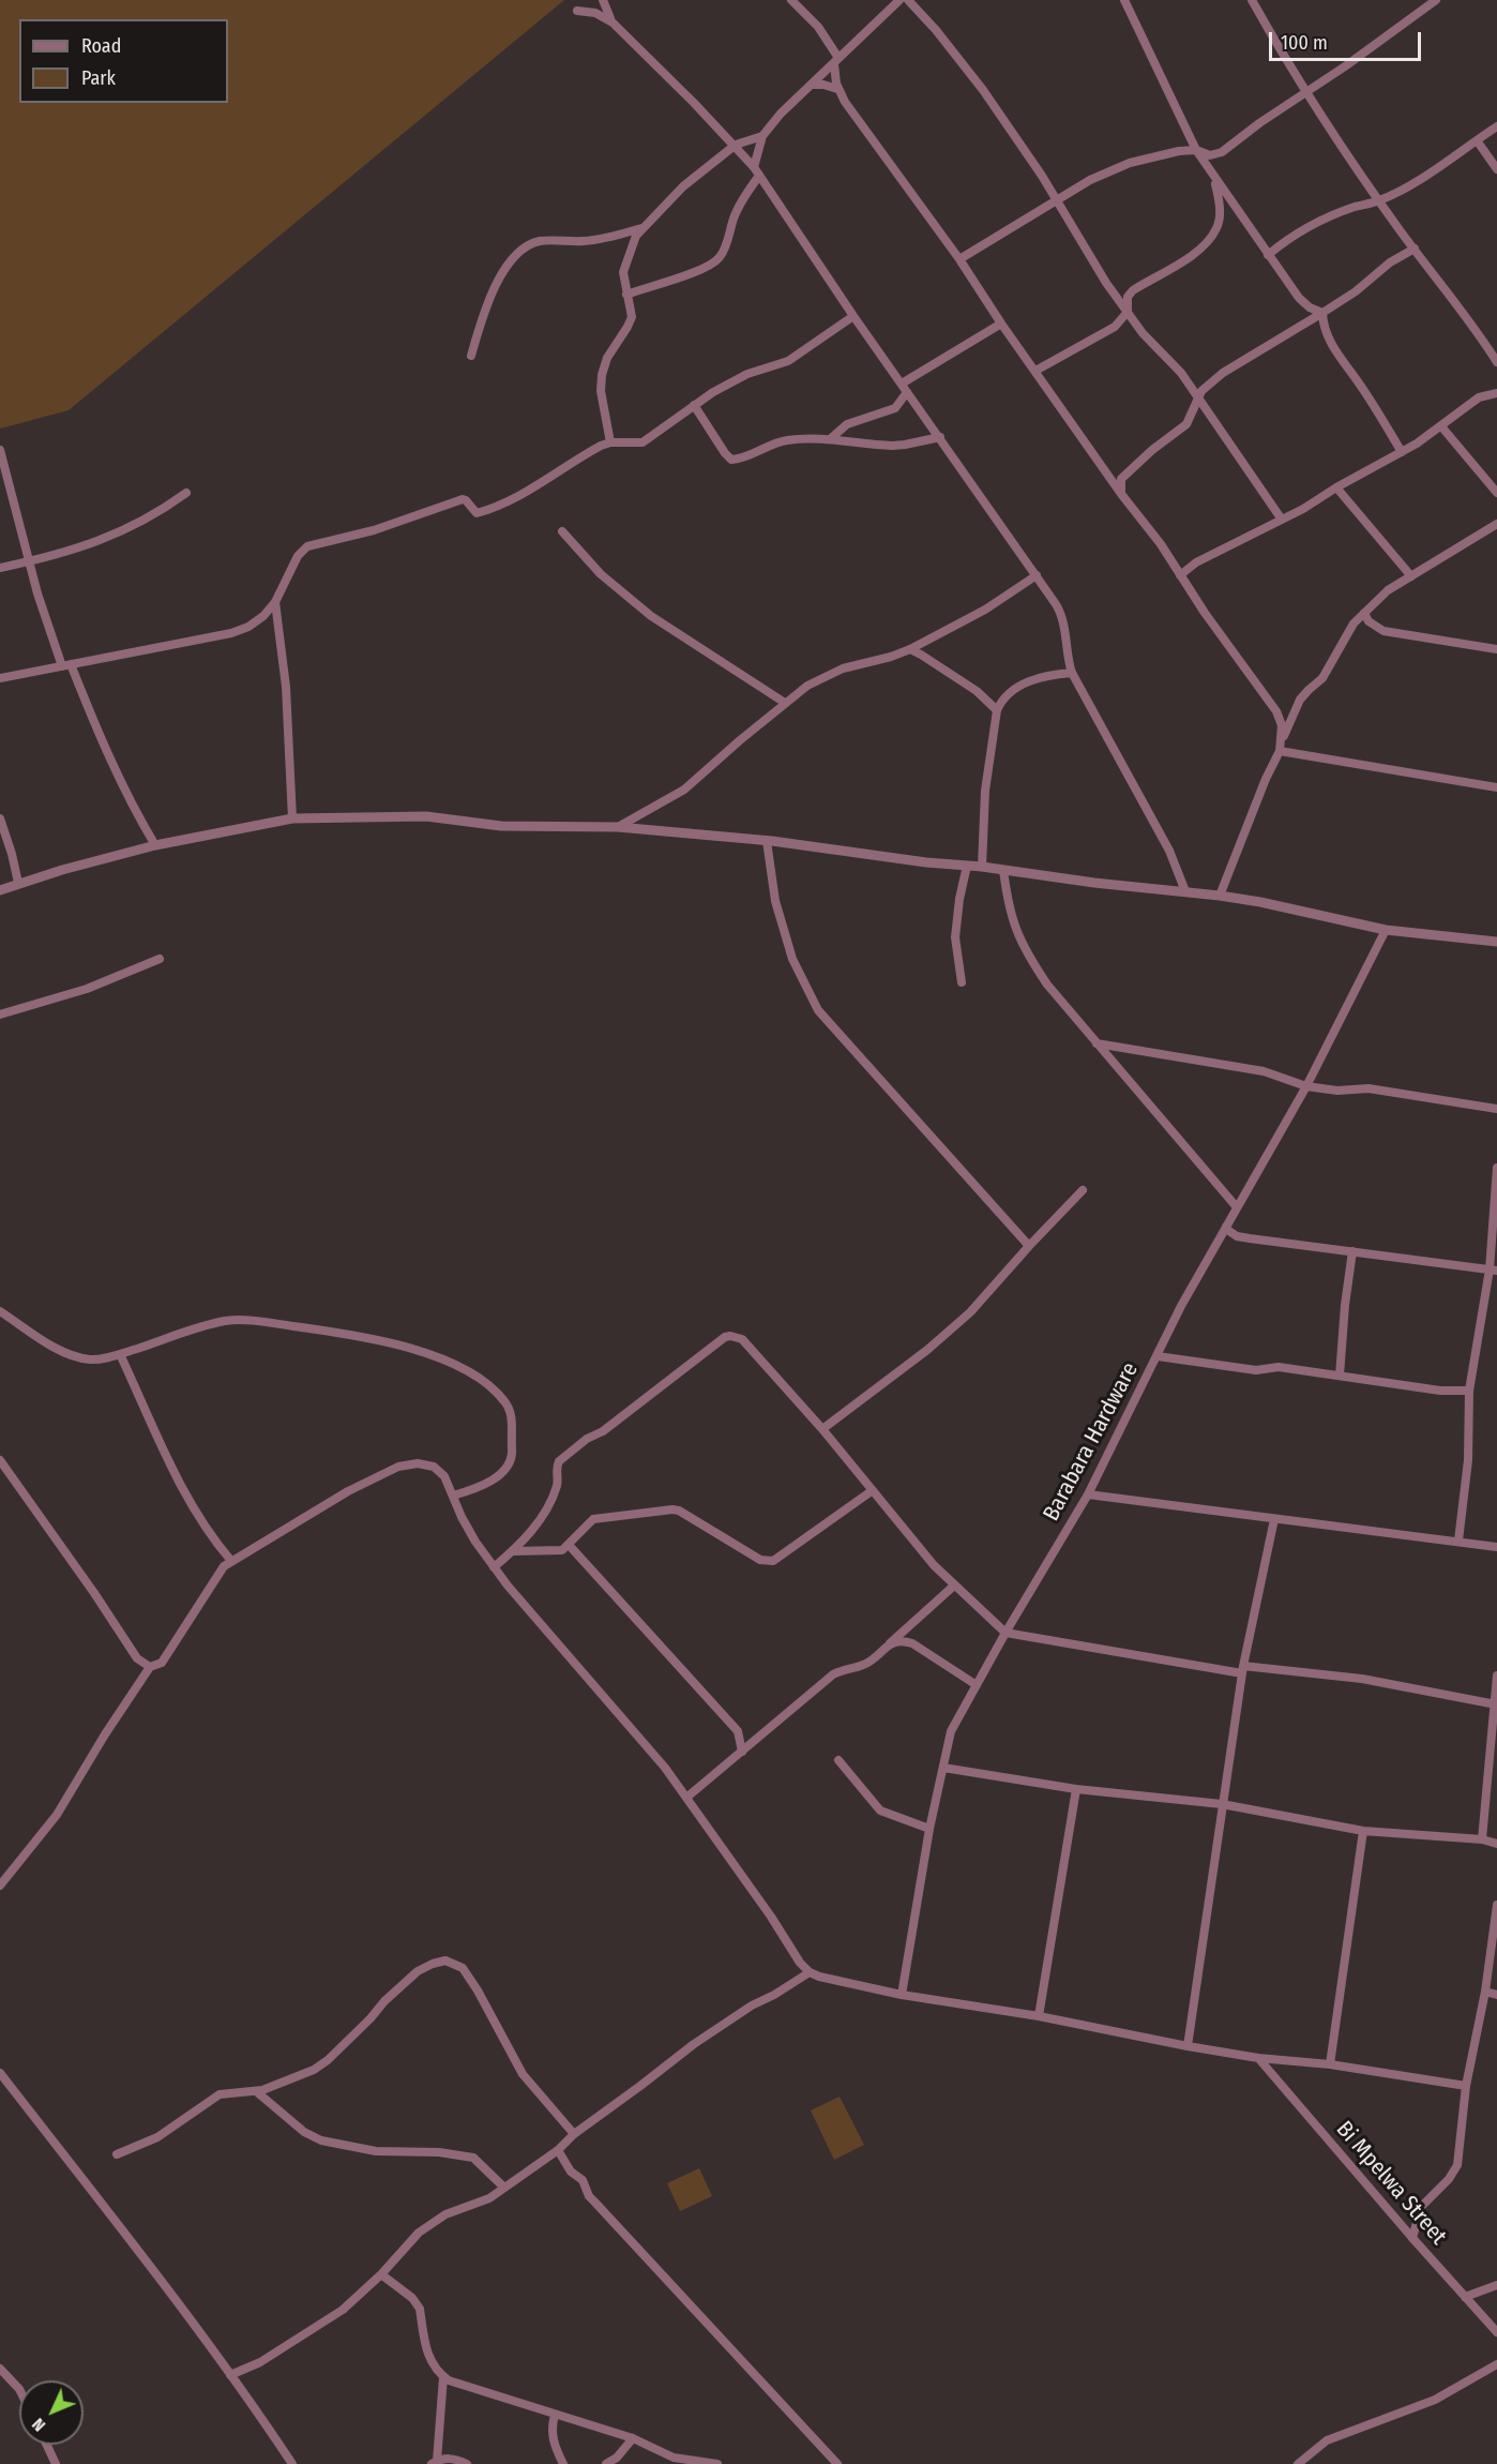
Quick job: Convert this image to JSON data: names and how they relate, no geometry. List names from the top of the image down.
{
  "streets": {
    "street": ["Barabara Hardware", "Bi Mpelwa Street"]
  },
  "legend": ["Road", "Park"],
  "scale_bar": "100 m",
  "north": "bottom left"
}
